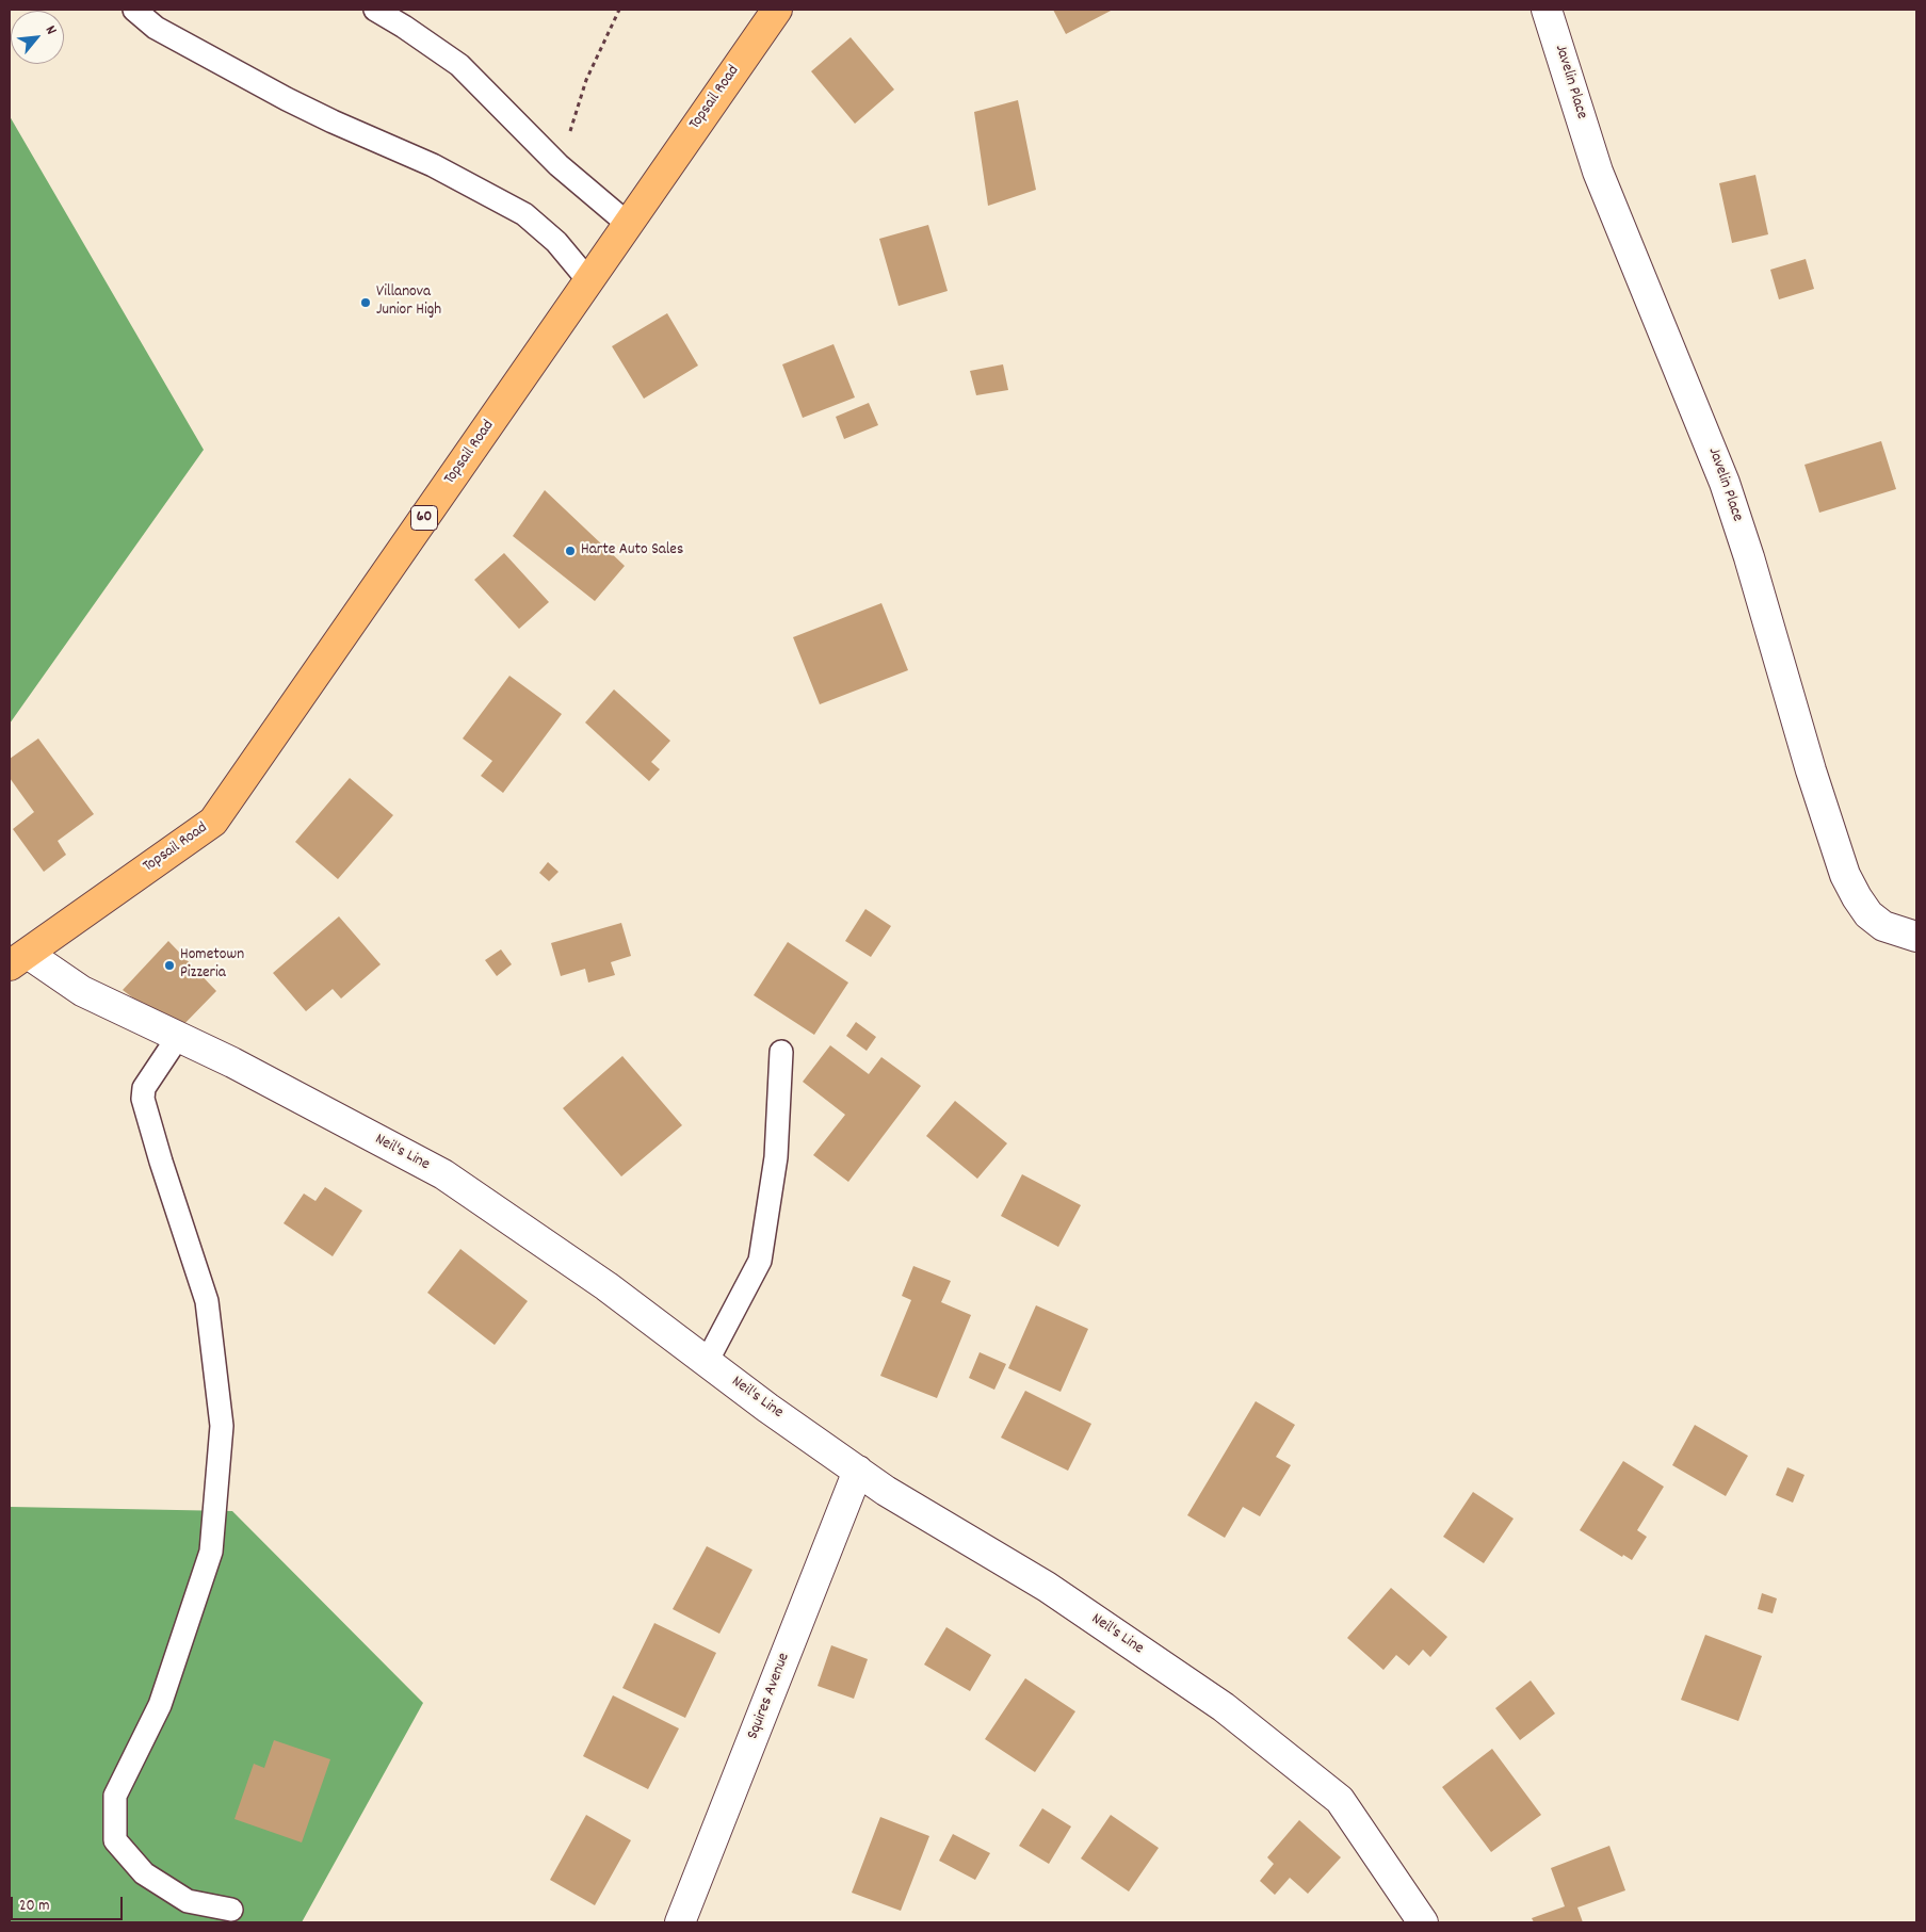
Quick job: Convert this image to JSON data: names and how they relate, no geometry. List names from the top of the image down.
{
  "streets": {
    "main road": ["Topsail Road", "60"],
    "street": ["Javelin Place", "Neil's Line", "Squires Avenue"]
  },
  "crossings": [
    ["Topsail Road", "Neil's Line"],
    ["Neil's Line", "Squires Avenue"]
  ],
  "places": ["Villanova Junior High", "Harte Auto Sales", "Hometown Pizzeria"],
  "scale_bar": "20 m",
  "north": "top right"
}
